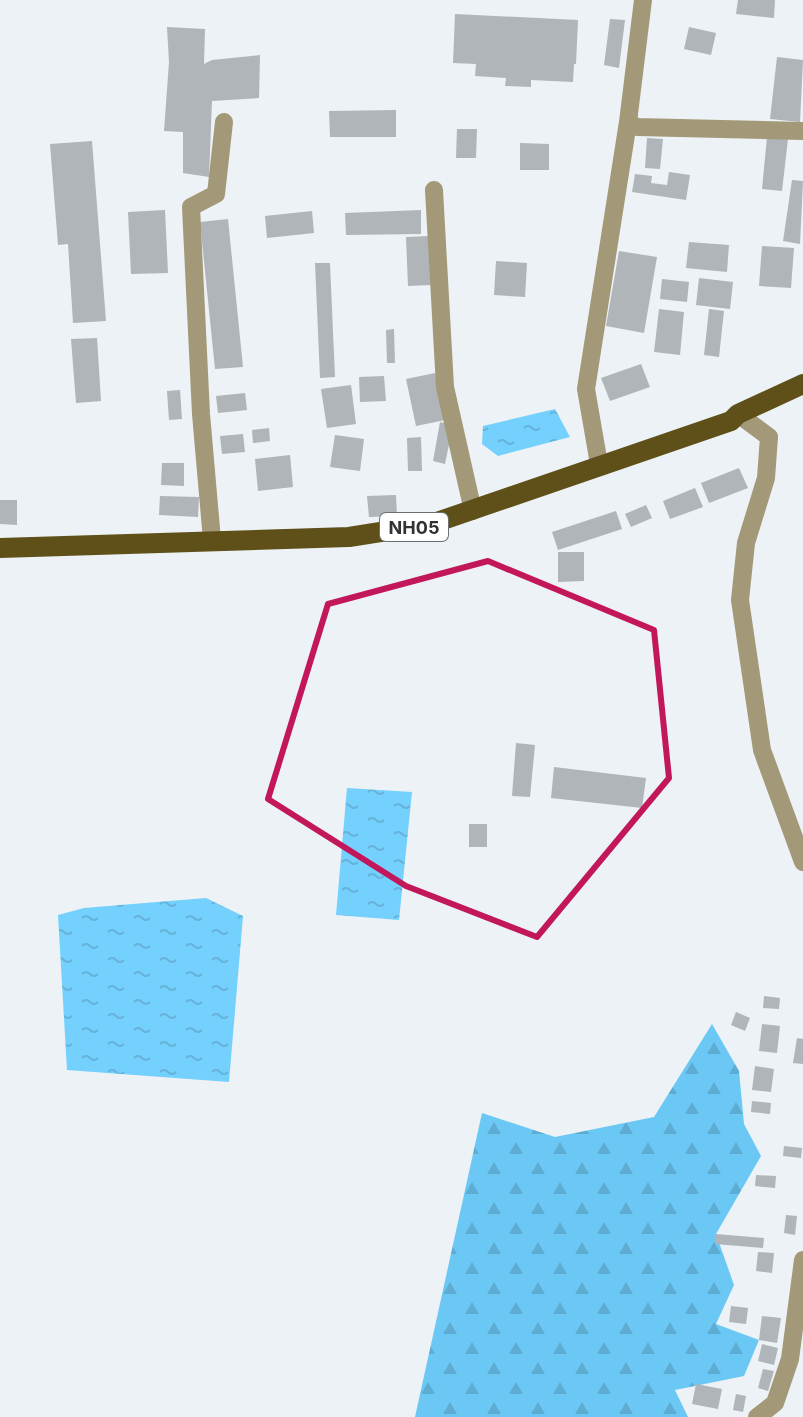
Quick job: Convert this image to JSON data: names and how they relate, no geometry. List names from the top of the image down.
{
  "streets": {
    "main road": ["NH05"]
  }
}
